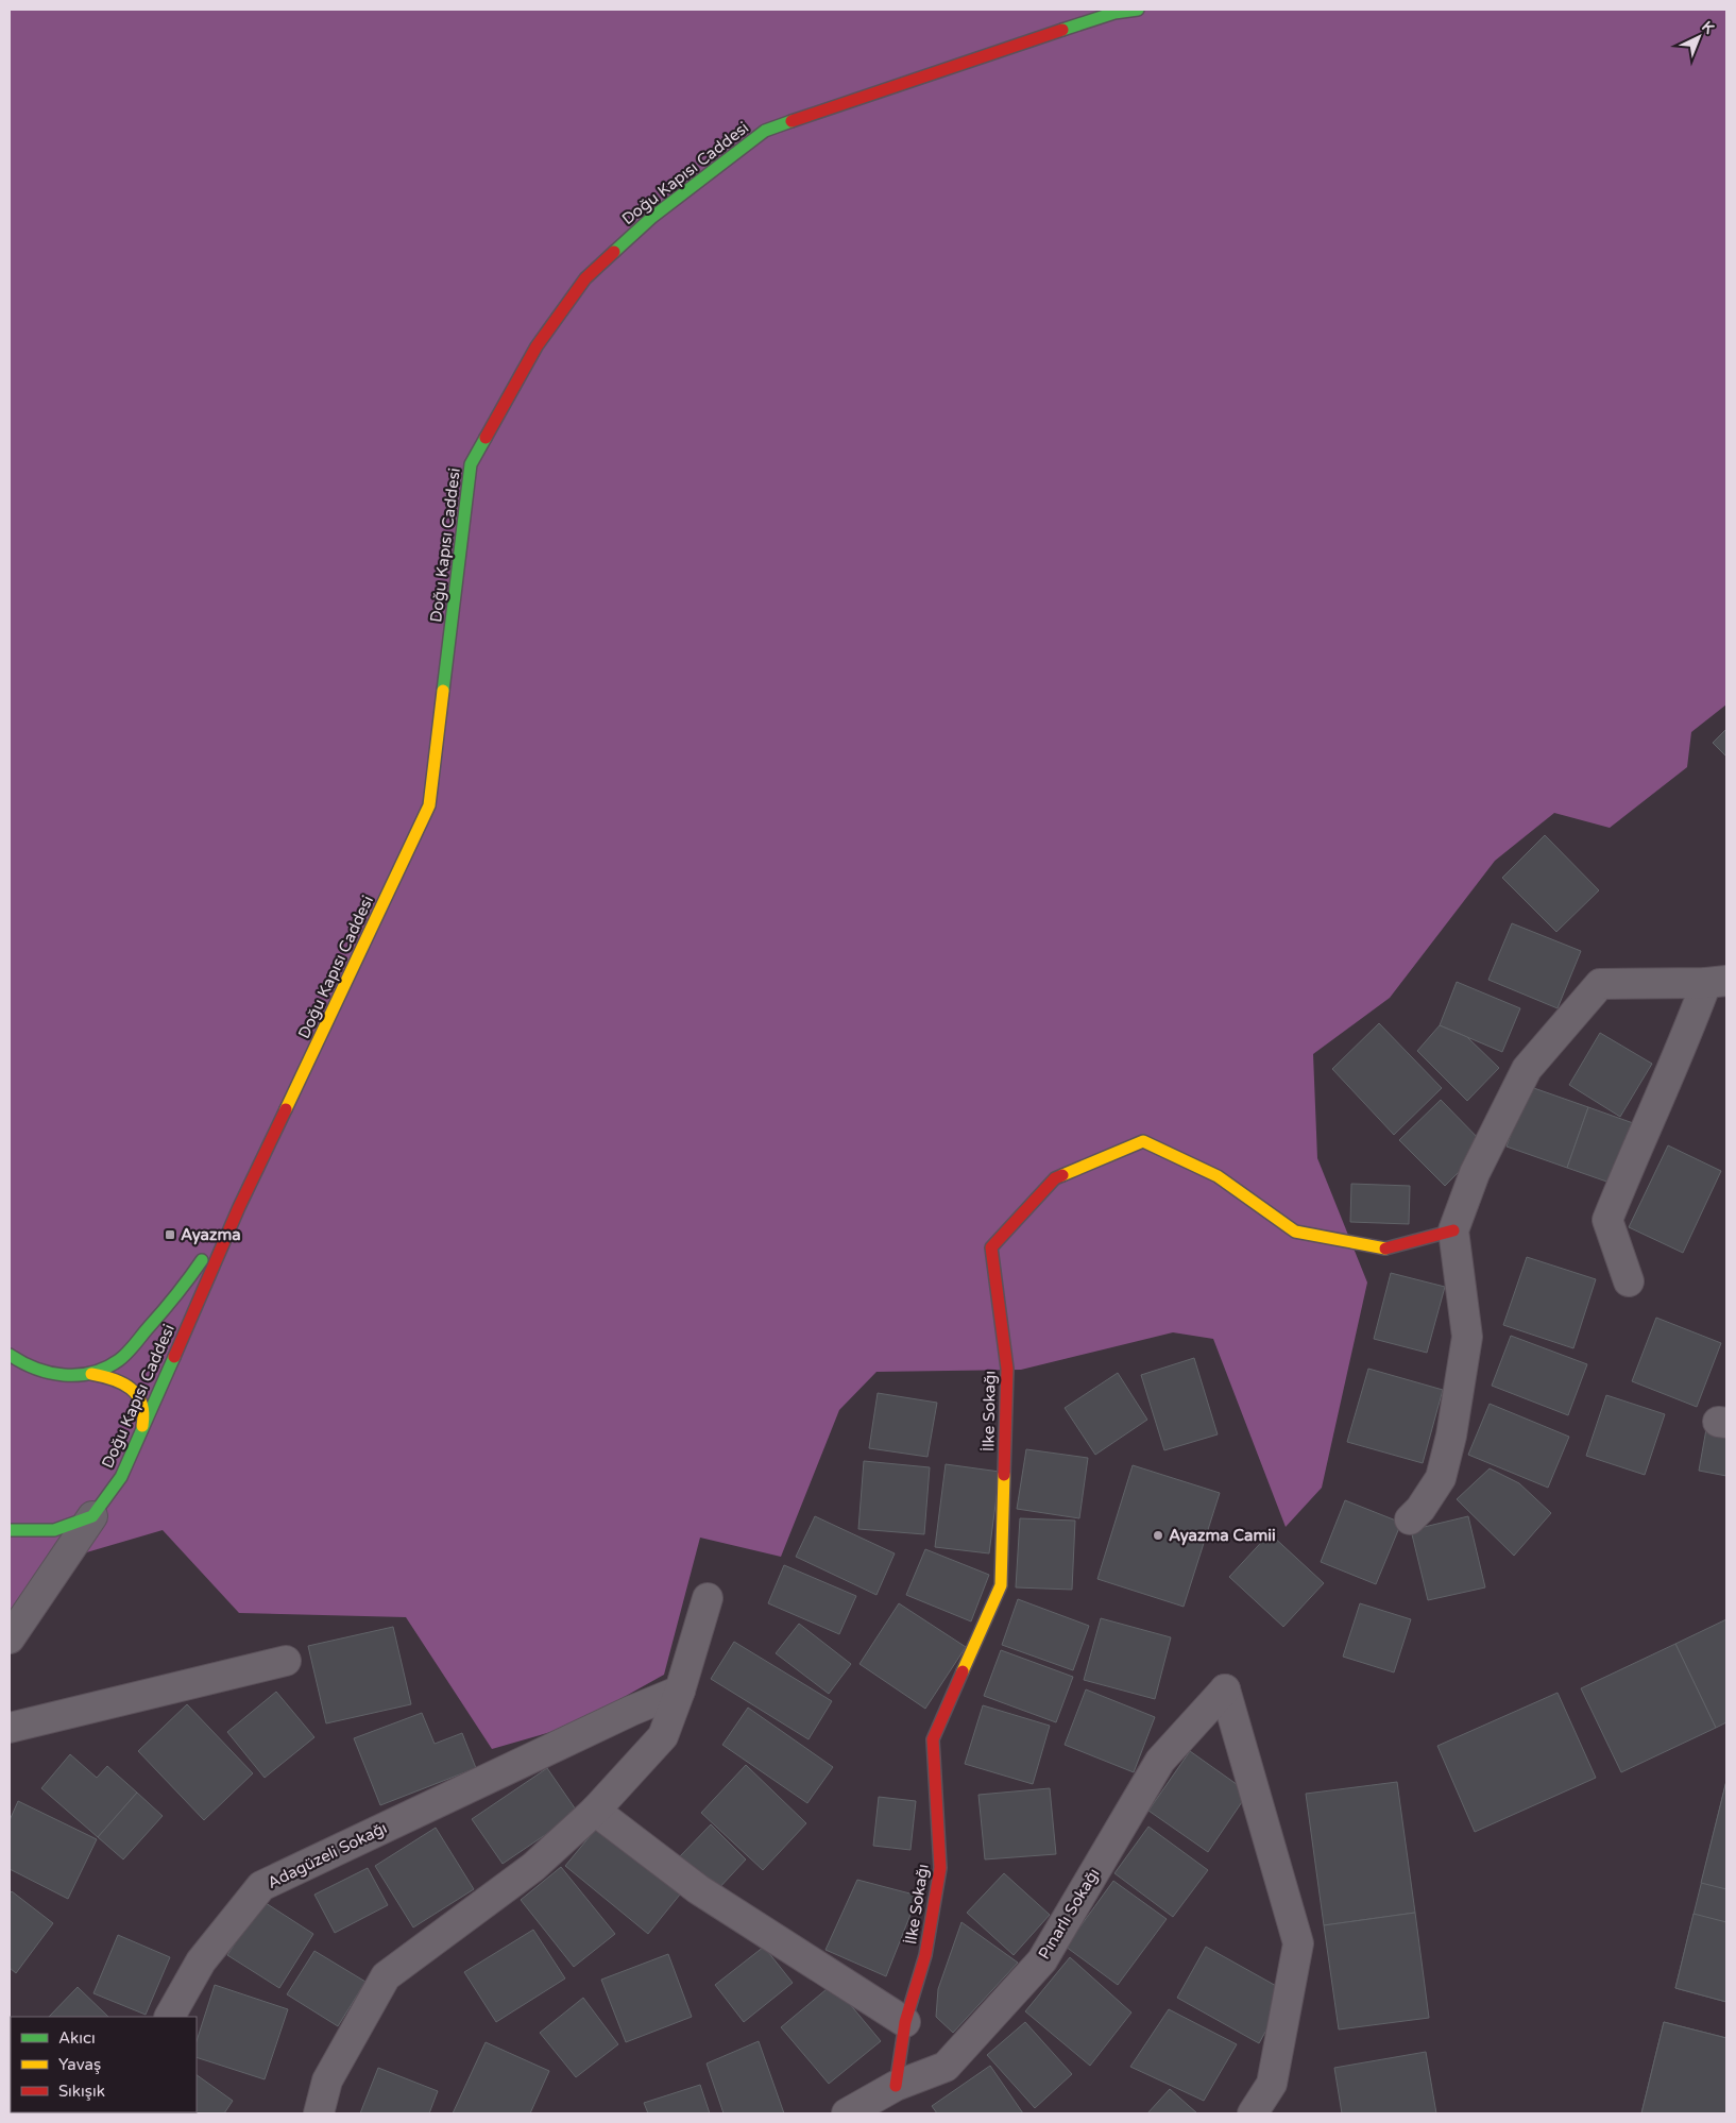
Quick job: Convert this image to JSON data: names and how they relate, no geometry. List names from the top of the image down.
{
  "streets": {
    "street": [
      "Doğu Kapısı Caddesi",
      "İlke Sokağı",
      "Adagüzeli Sokağı",
      "Pınarlı Sokağı"
    ]
  },
  "crossings": [
    ["İlke Sokağı", "Pınarlı Sokağı"]
  ],
  "places": {
    "transit": ["Ayazma"],
    "other": ["Ayazma Camii"]
  },
  "legend": ["Akıcı", "Yavaş", "Sıkışık"],
  "north": "top right"
}
